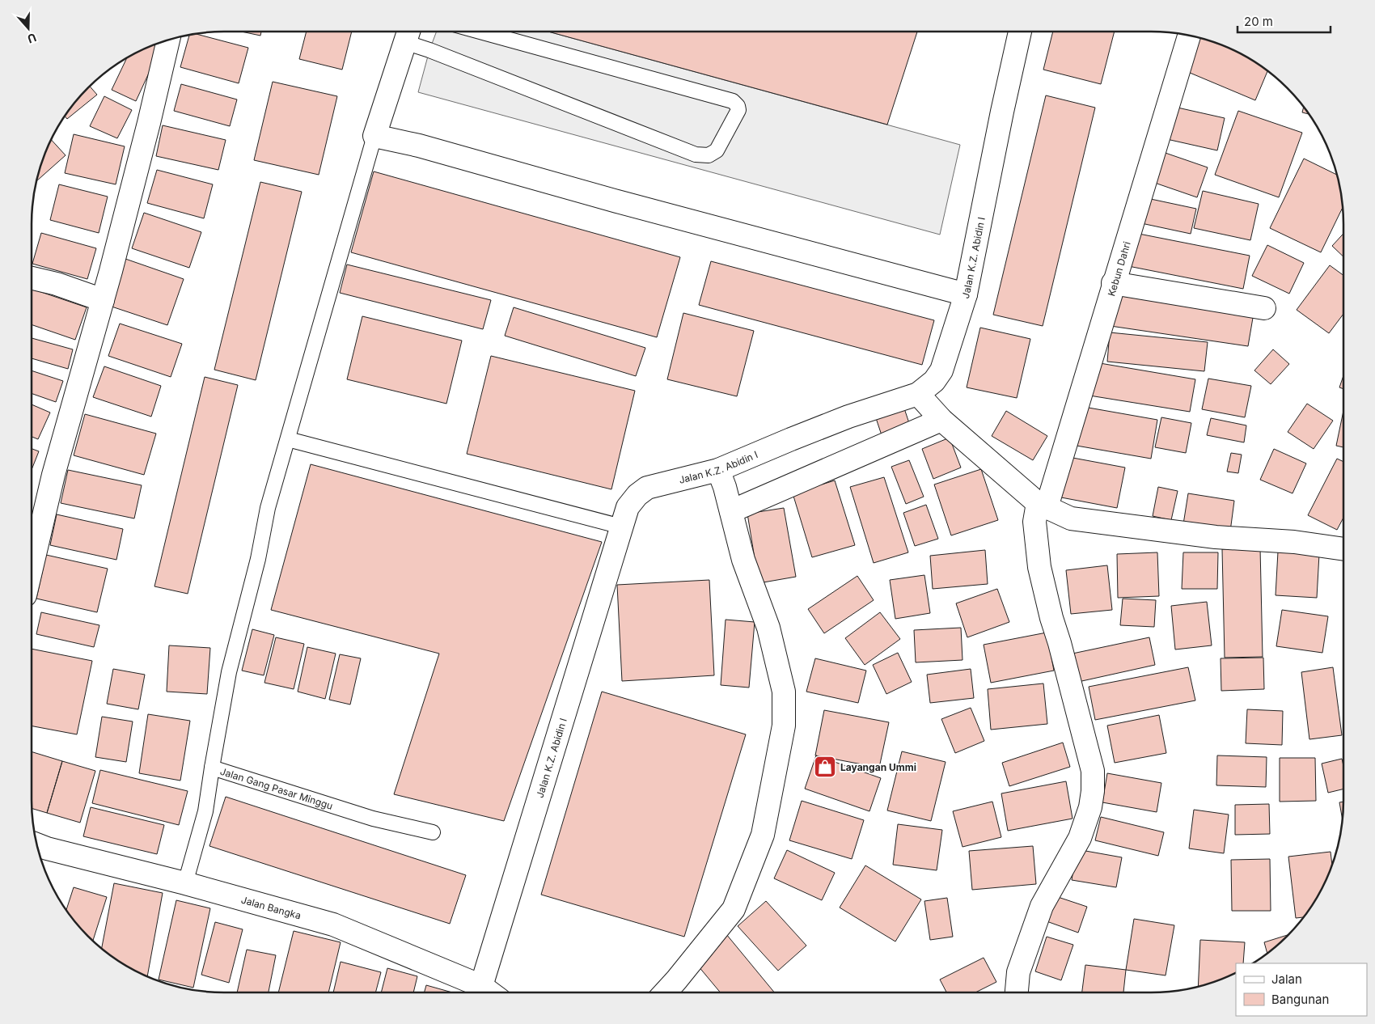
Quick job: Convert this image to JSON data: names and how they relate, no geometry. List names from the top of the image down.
{
  "streets": {
    "street": ["Jalan K.Z. Abidin I", "Kebun Dahri", "Jalan Bangka"],
    "lane": ["Jalan Gang Pasar Minggu"]
  },
  "crossings": [
    ["Jalan K.Z. Abidin I", "Jalan Bangka"],
    ["Jalan Gang Pasar Minggu", "Jalan Bangka"]
  ],
  "places": {
    "shop": ["Layangan Ummi"]
  },
  "legend": ["Jalan", "Bangunan"],
  "scale_bar": "20 m",
  "north": "bottom"
}
